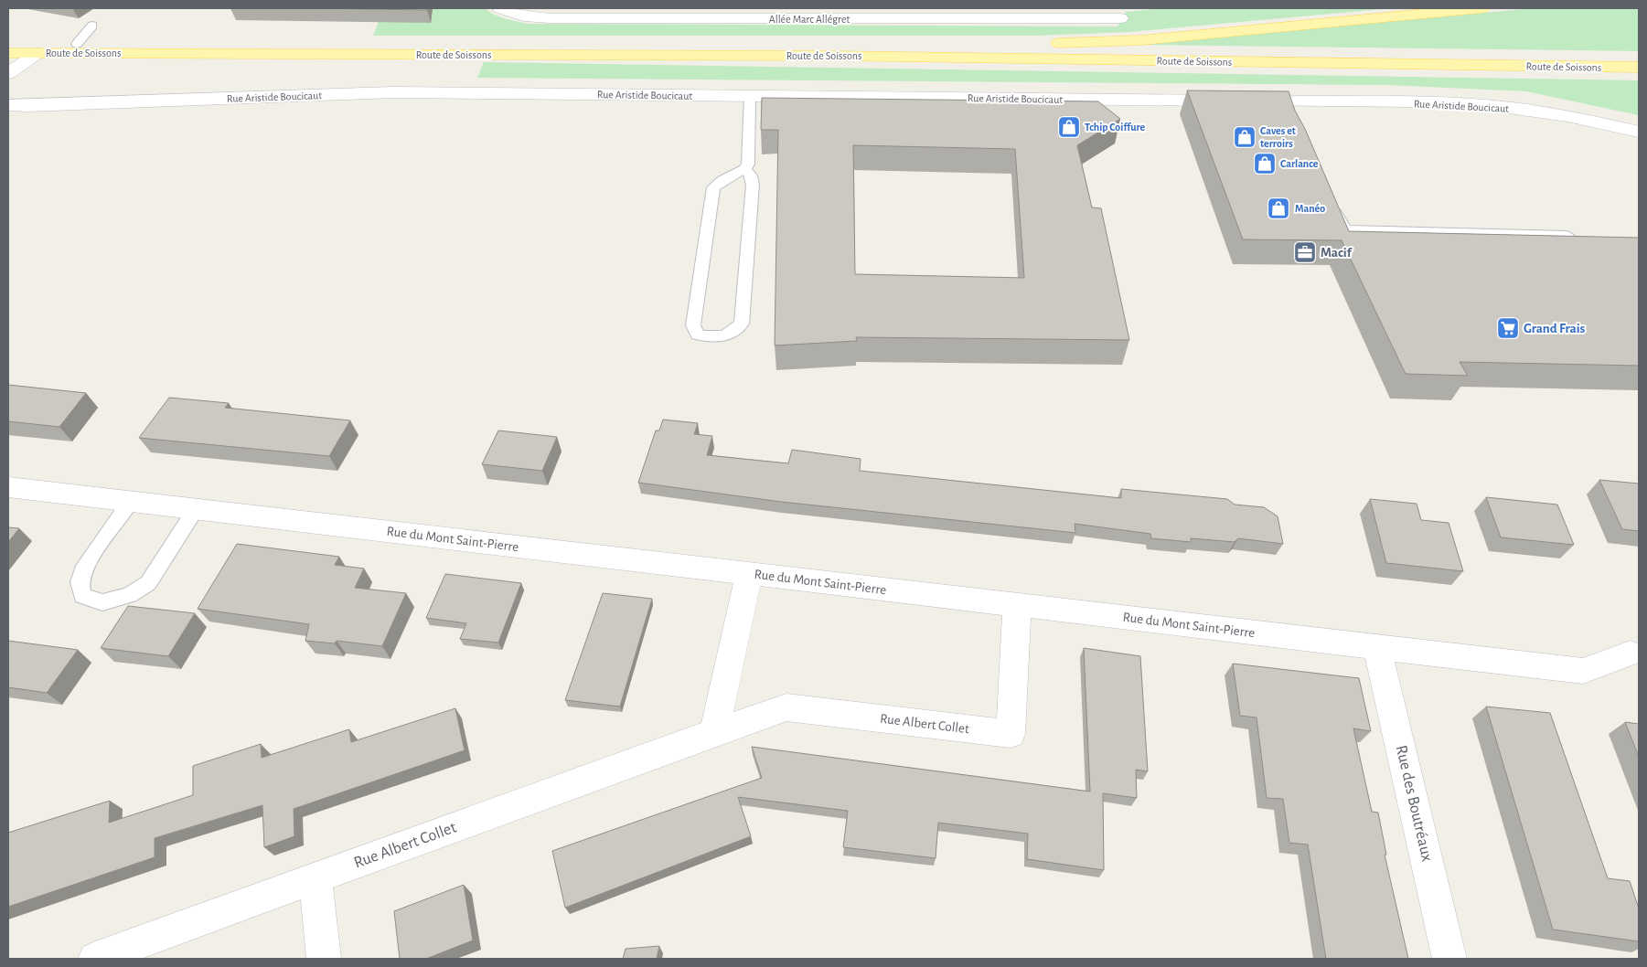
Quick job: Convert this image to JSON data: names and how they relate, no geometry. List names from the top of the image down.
{
  "streets": {
    "main road": ["Route de Soissons"],
    "street": [
      "Allée Marc Allégret",
      "Rue Aristide Boucicaut",
      "Rue du Mont Saint-Pierre",
      "Rue Albert Collet",
      "Rue des Boutréaux"
    ]
  },
  "crossings": [
    ["Rue du Mont Saint-Pierre", "Rue Albert Collet"],
    ["Rue du Mont Saint-Pierre", "Rue des Boutréaux"]
  ],
  "places": {
    "shop": [
      "Tchip Coiffure",
      "Caves et terroirs",
      "Carlance",
      "Manéo"
    ],
    "office": ["Macif"],
    "supermarket": ["Grand Frais"]
  }
}
